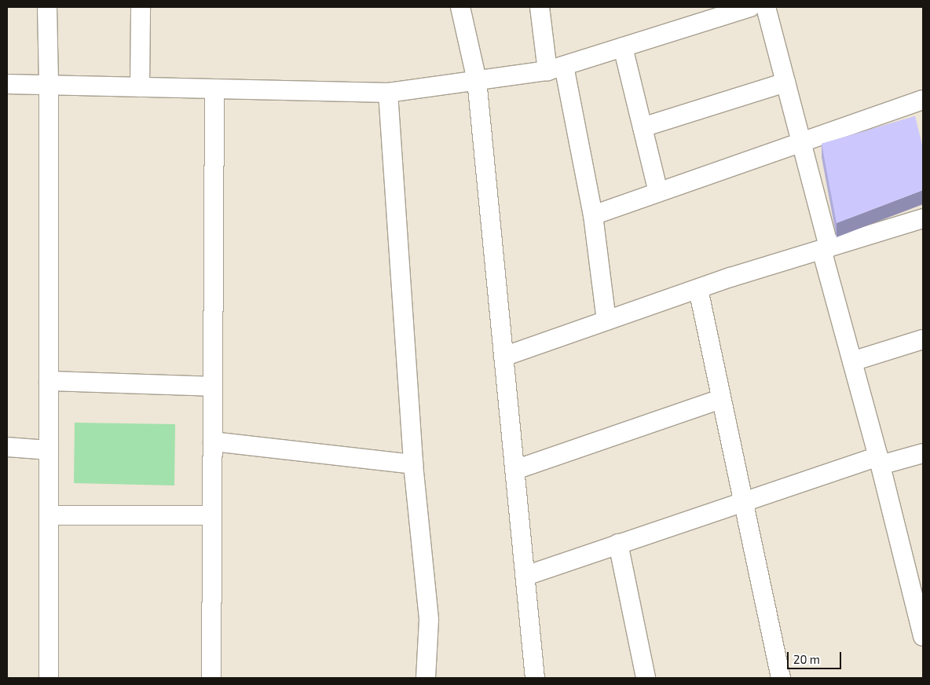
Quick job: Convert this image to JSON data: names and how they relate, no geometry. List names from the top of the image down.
{
  "scale_bar": "20 m"
}
